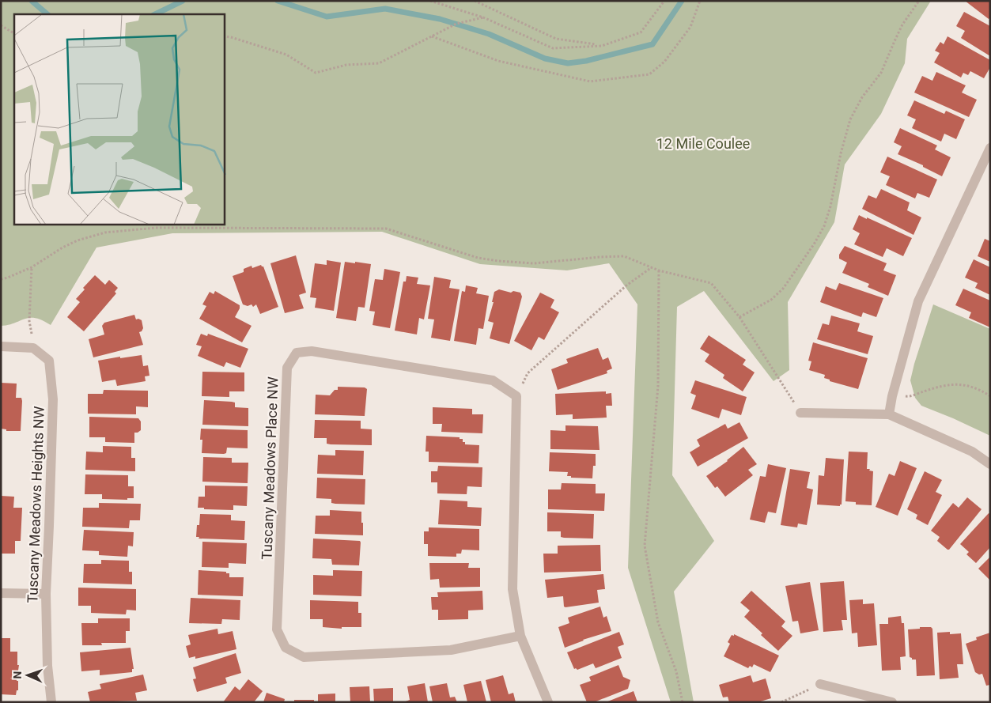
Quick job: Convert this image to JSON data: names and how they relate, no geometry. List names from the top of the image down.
{
  "streets": {
    "street": ["Tuscany Meadows Place NW", "Tuscany Meadows Heights NW"]
  },
  "parks": ["12 Mile Coulee"],
  "north": "left"
}
